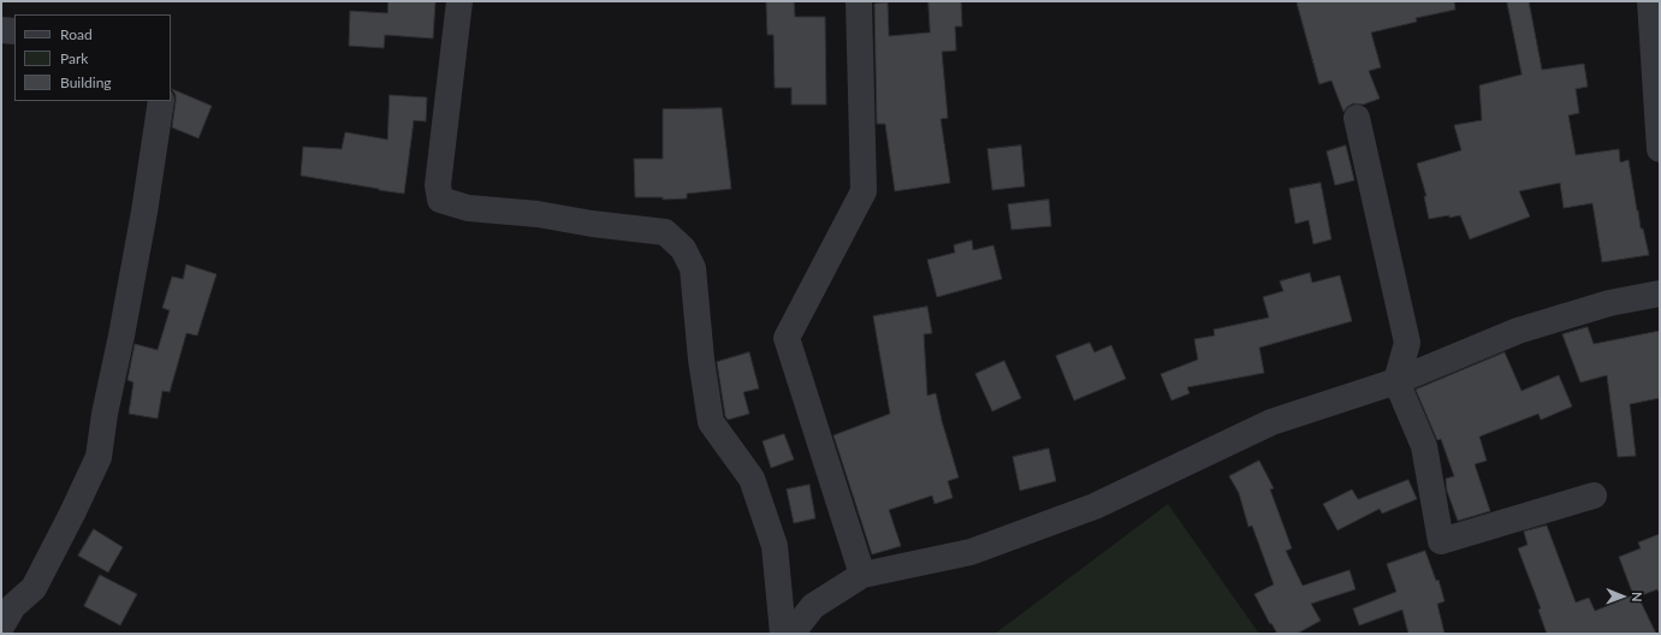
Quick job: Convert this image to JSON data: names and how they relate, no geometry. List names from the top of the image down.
{
  "legend": ["Road", "Park", "Building"],
  "north": "right"
}
